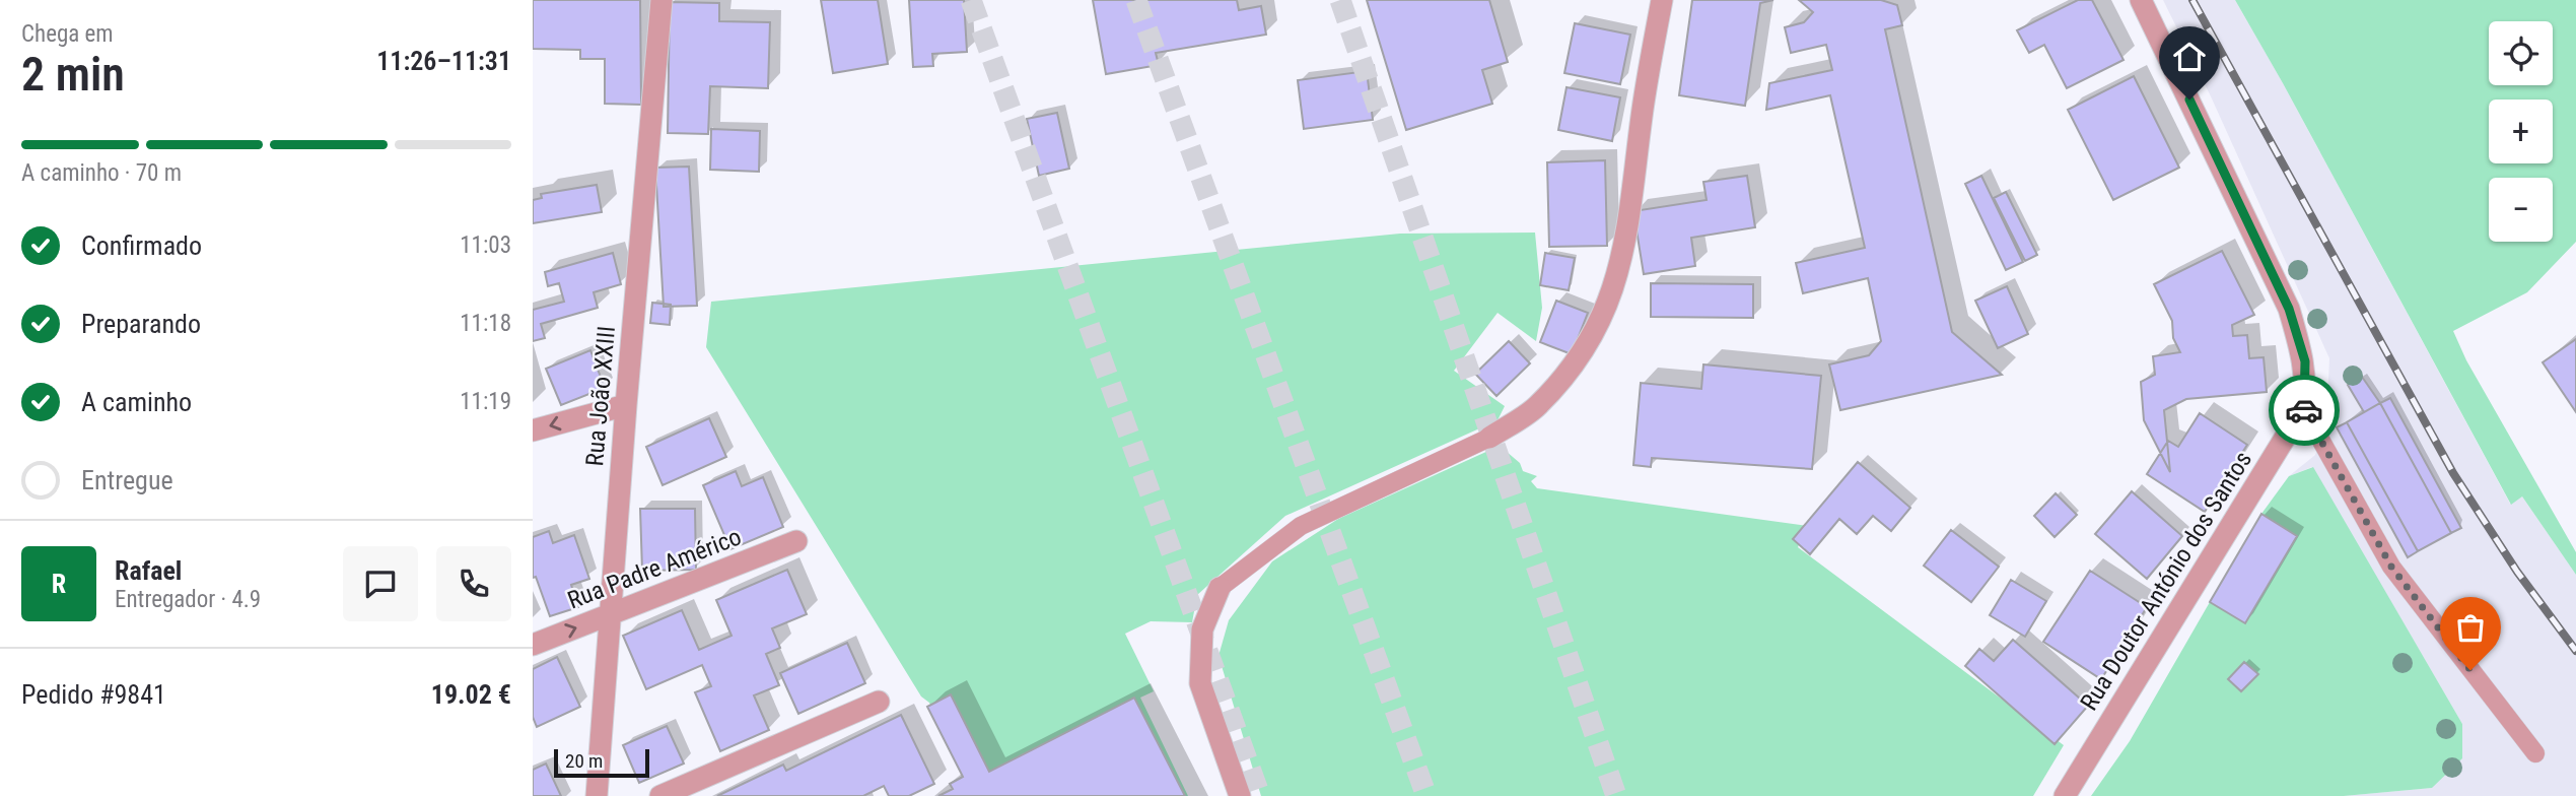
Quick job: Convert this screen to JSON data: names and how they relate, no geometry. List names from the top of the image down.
{
  "streets": {
    "street": ["Rua João XXIII", "Rua Padre Américo", "Rua Doutor António dos Santos"]
  },
  "crossings": [
    ["Rua João XXIII", "Rua Padre Américo"]
  ],
  "scale_bar": "20 m",
  "page": {
    "heading": ["2 min", "Chega em", "11:26–11:31"],
    "panel": [
      "Rafael",
      "Entregador · 4.9",
      "Pedido #9841",
      "19.02 €"
    ],
    "map_buttons": ["+", "−"],
    "bar": "A caminho · 70 m",
    "list": [
      ["Confirmado", "11:03"],
      ["Preparando", "11:18"],
      ["A caminho", "11:19"],
      "Entregue"
    ],
    "round": "R",
    "scale": "20 m"
  }
}
